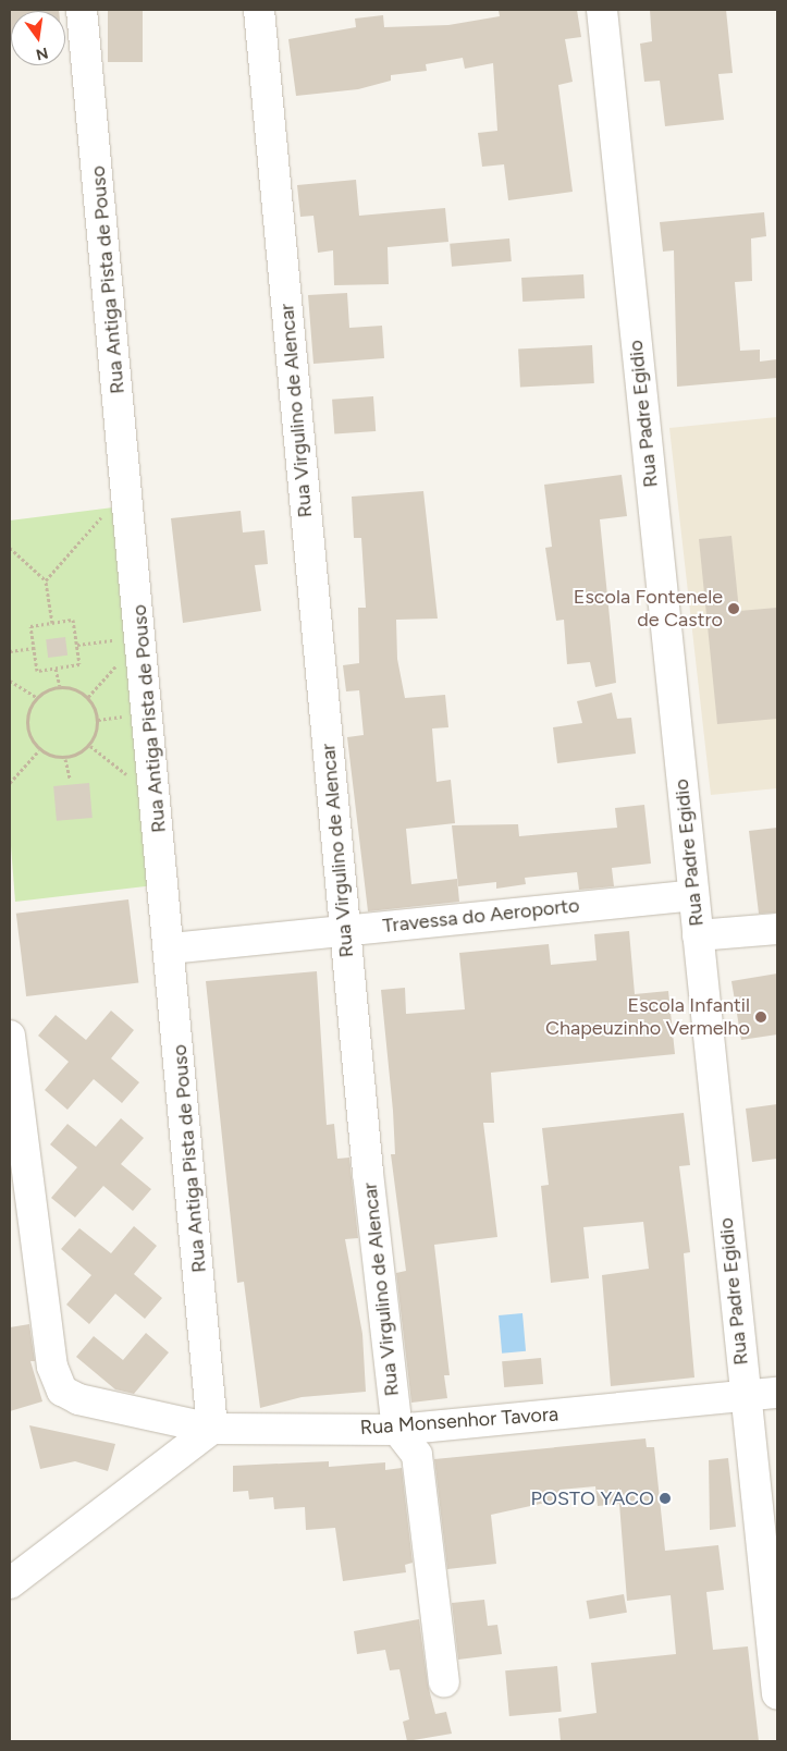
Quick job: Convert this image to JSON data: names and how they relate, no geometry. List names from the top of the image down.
{
  "streets": {
    "street": [
      "Rua Antiga Pista de Pouso",
      "Rua Virgulino de Alencar",
      "Rua Padre Egidio",
      "Travessa do Aeroporto",
      "Rua Monsenhor Tavora"
    ]
  },
  "crossings": [
    ["Rua Antiga Pista de Pouso", "Travessa do Aeroporto"],
    ["Rua Antiga Pista de Pouso", "Rua Monsenhor Tavora"],
    ["Rua Virgulino de Alencar", "Travessa do Aeroporto"],
    ["Rua Virgulino de Alencar", "Rua Monsenhor Tavora"],
    ["Rua Padre Egidio", "Travessa do Aeroporto"],
    ["Rua Padre Egidio", "Rua Monsenhor Tavora"]
  ],
  "places": ["Escola Fontenele de Castro", "Escola Infantil Chapeuzinho Vermelho", "POSTO YACO"],
  "north": "bottom"
}
